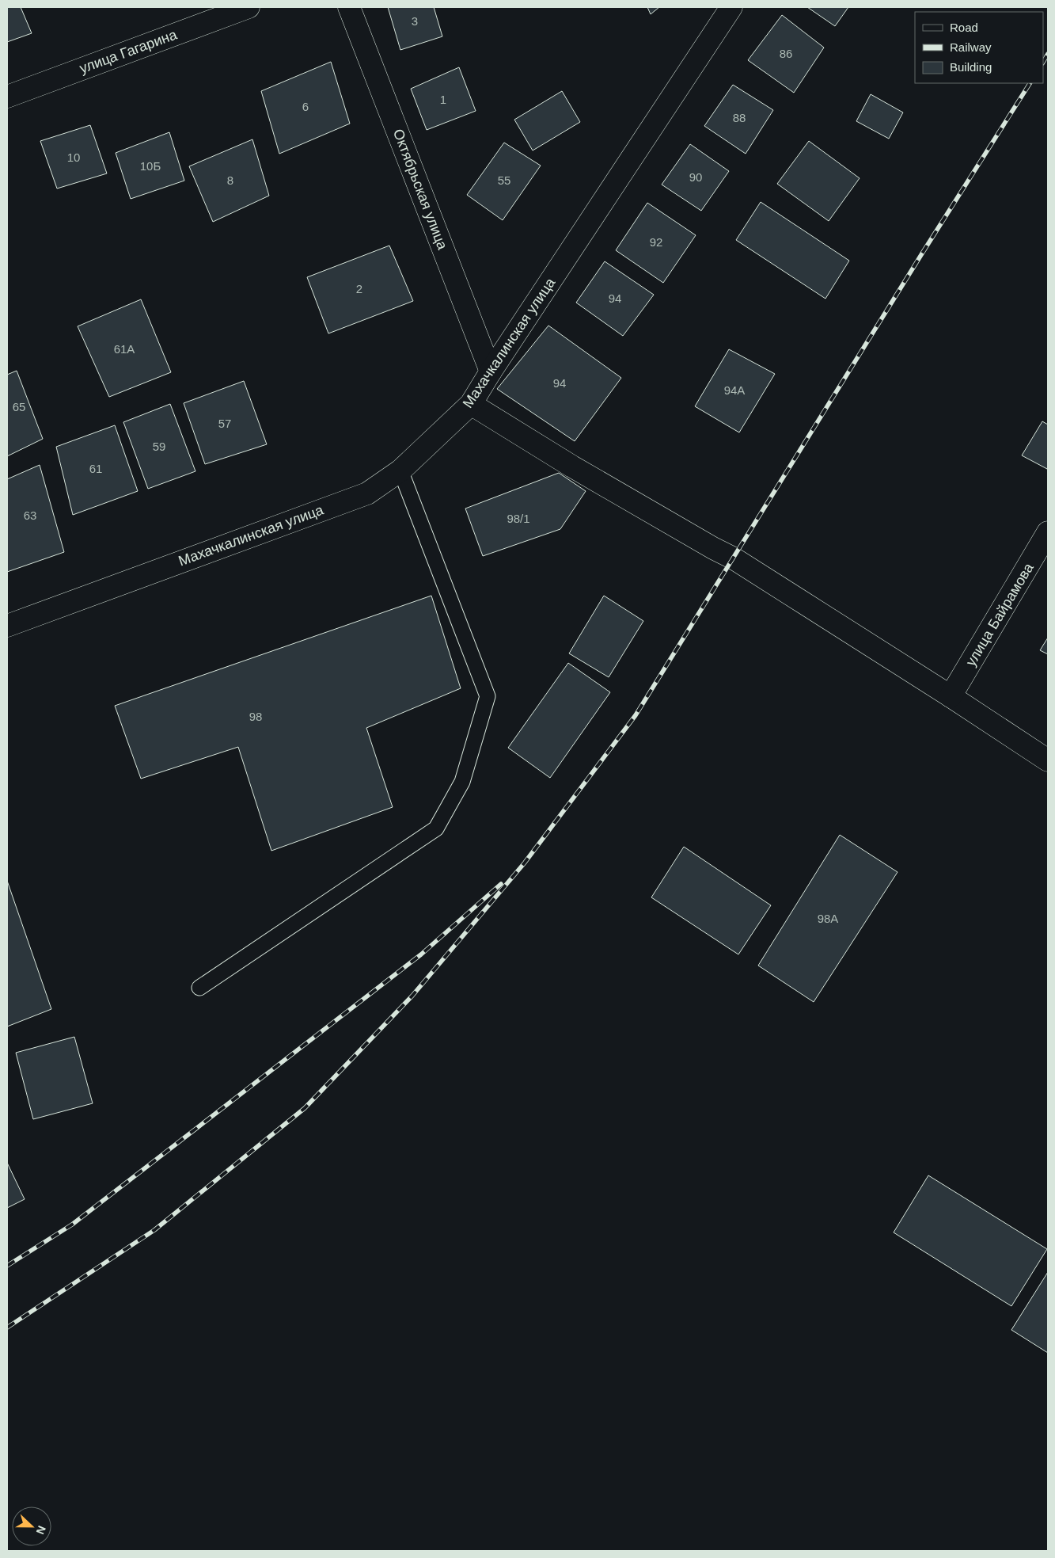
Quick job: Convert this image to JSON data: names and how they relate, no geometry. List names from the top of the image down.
{
  "streets": {
    "street": [
      "улица Гагарина",
      "Октябрьская улица",
      "Махачкалинская улица",
      "улица Байрамова"
    ]
  },
  "crossings": [
    ["Октябрьская улица", "Махачкалинская улица"]
  ],
  "house_numbers": [
    "3",
    "86",
    "1",
    "6",
    "88",
    "10",
    "10Б",
    "90",
    "8",
    "55",
    "92",
    "2",
    "94",
    "61А",
    "94",
    "94А",
    "65",
    "57",
    "59",
    "61",
    "63",
    "98/1",
    "98",
    "98А"
  ],
  "legend": ["Road", "Railway", "Building"],
  "north": "right"
}
